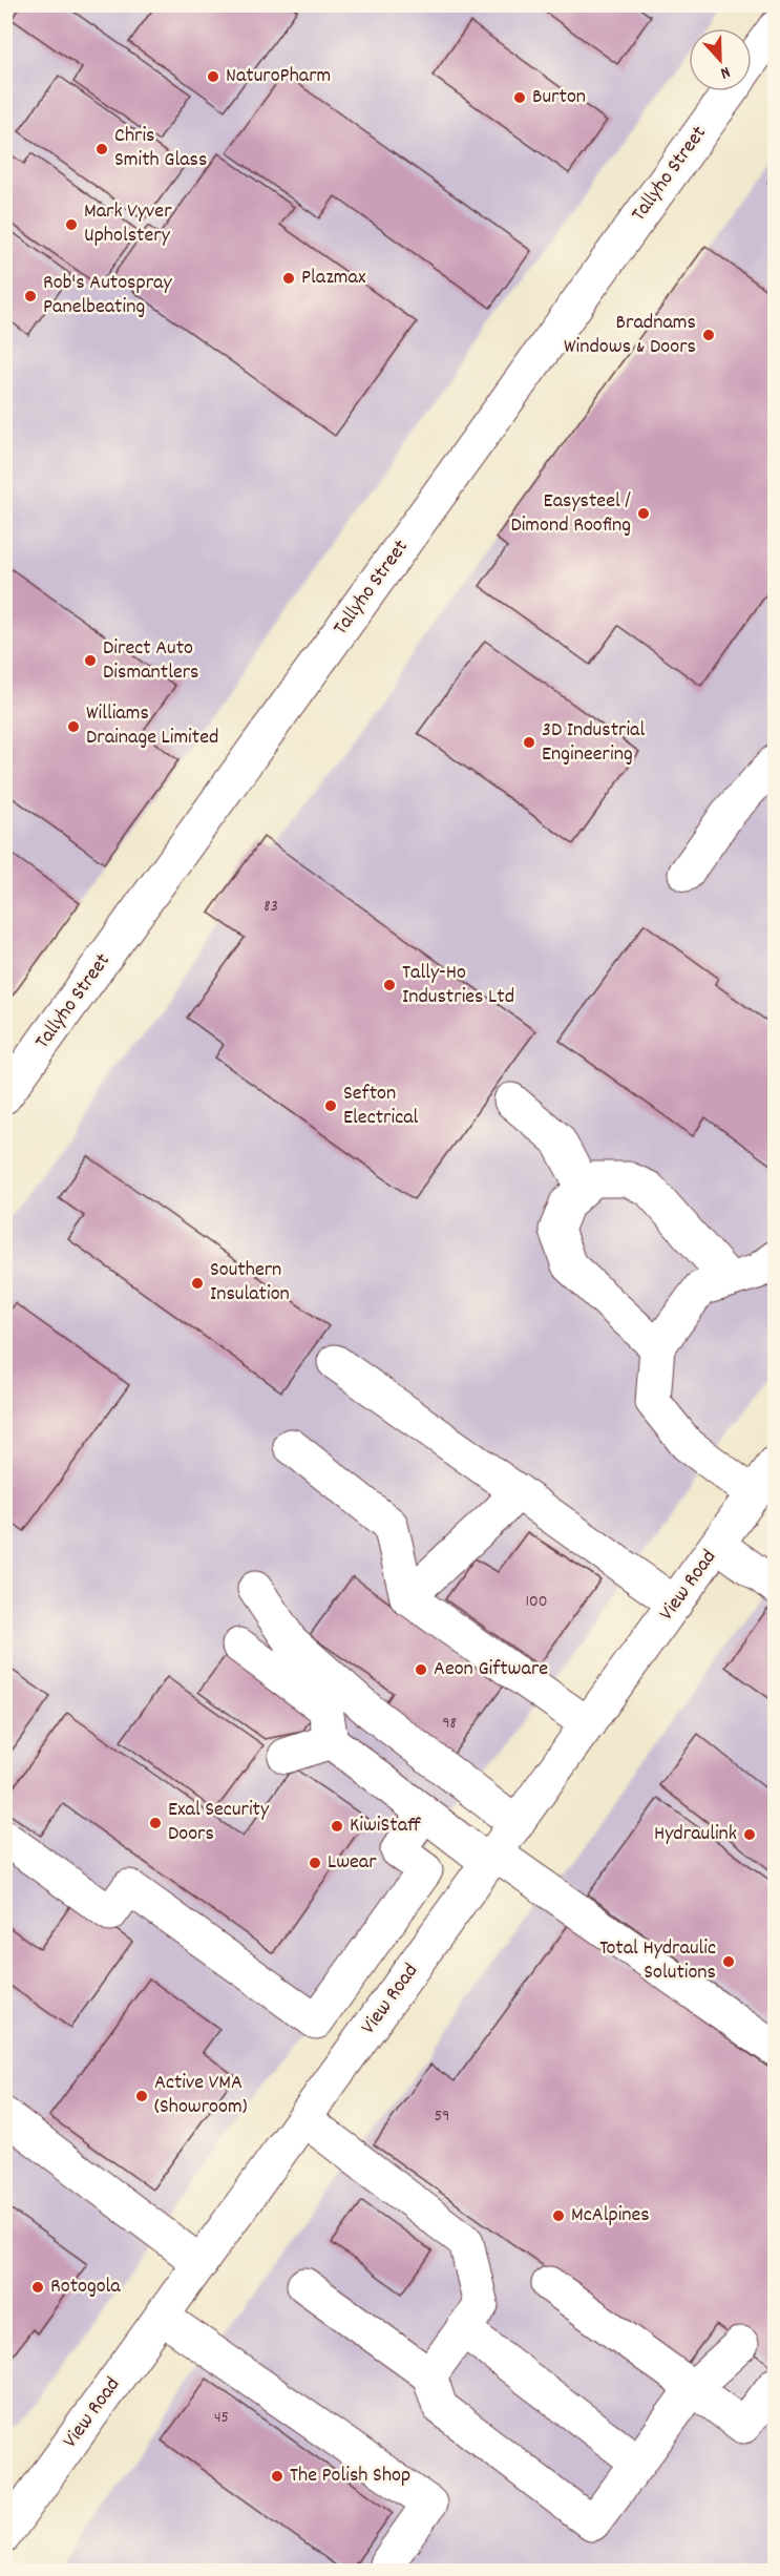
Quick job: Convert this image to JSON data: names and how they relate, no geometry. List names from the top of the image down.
{
  "streets": {
    "street": ["Tallyho Street", "View Road"]
  },
  "places": [
    "NaturoPharm",
    "Burton",
    "Chris Smith Glass",
    "Mark Vyver Upholstery",
    "Plazmax",
    "Rob's Autospray Panelbeating",
    "Bradnams Windows & Doors",
    "Easysteel / Dimond Roofing",
    "Direct Auto Dismantlers",
    "Williams Drainage Limited",
    "3D Industrial Engineering",
    "Tally-Ho Industries Ltd",
    "Sefton Electrical",
    "Southern Insulation",
    "Aeon Giftware",
    "Exal Security Doors",
    "KiwiStaff",
    "Hydraulink",
    "Lwear",
    "Total Hydraulic Solutions",
    "Active VMA (Showroom)",
    "McAlpines",
    "Rotogola",
    "The Polish Shop"
  ],
  "house_numbers": [
    "83",
    "100",
    "98",
    "59",
    "45"
  ],
  "north": "bottom"
}
